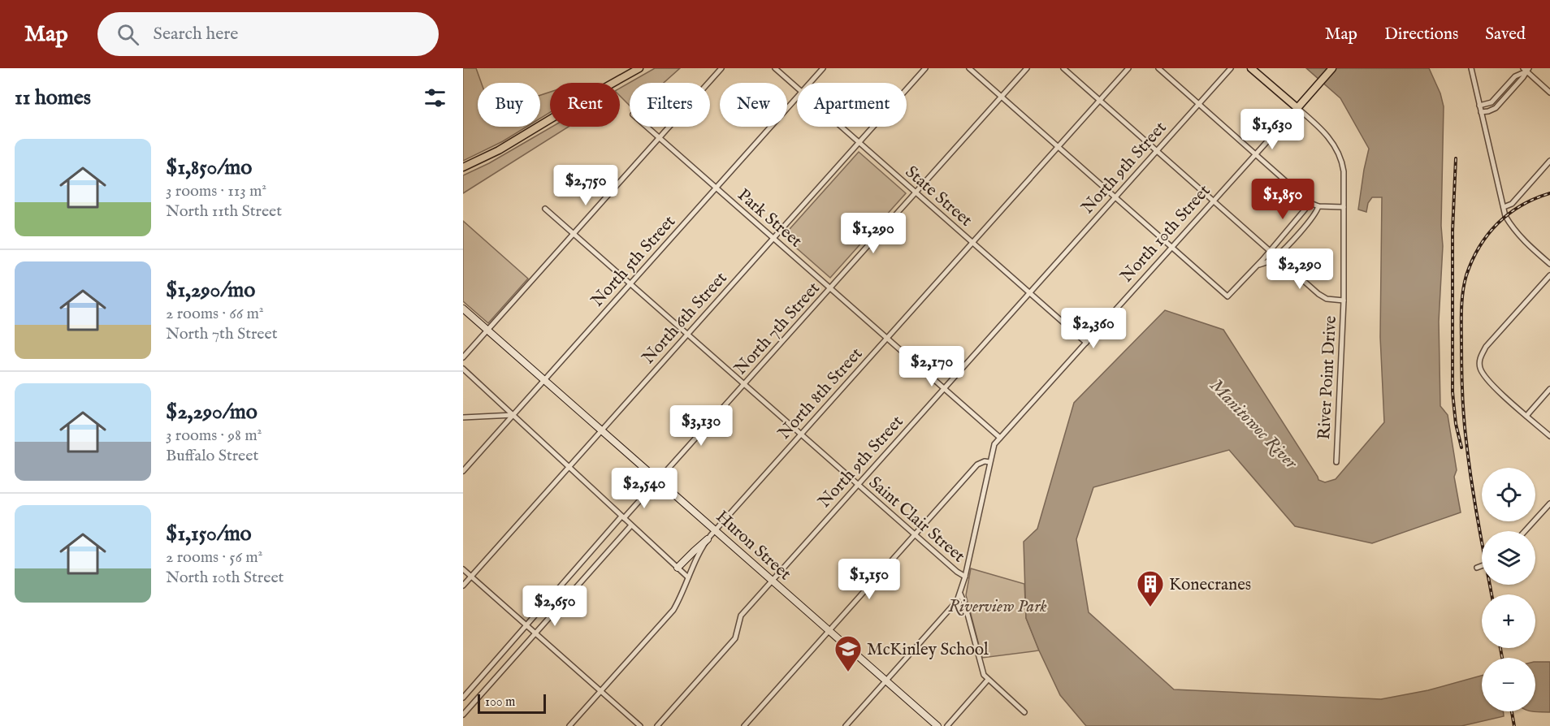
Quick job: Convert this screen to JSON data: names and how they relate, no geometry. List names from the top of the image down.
{
  "streets": {
    "main road": ["North 10th Street"],
    "street": [
      "North 9th Street",
      "State Street",
      "Park Street",
      "North 5th Street",
      "North 6th Street",
      "North 7th Street",
      "River Point Drive",
      "North 8th Street",
      "Saint Clair Street",
      "Huron Street"
    ]
  },
  "crossings": [
    ["North 9th Street", "State Street"],
    ["North 9th Street", "Park Street"],
    ["North 9th Street", "Saint Clair Street"],
    ["North 9th Street", "Huron Street"],
    ["State Street", "North 10th Street"],
    ["State Street", "North 6th Street"],
    ["State Street", "North 7th Street"],
    ["State Street", "North 8th Street"],
    ["Park Street", "North 10th Street"],
    ["Park Street", "North 5th Street"],
    ["Park Street", "North 6th Street"],
    ["Park Street", "North 7th Street"],
    ["Park Street", "North 8th Street"],
    ["North 10th Street", "River Point Drive"],
    ["North 10th Street", "Saint Clair Street"],
    ["North 10th Street", "Huron Street"],
    ["North 5th Street", "Saint Clair Street"],
    ["North 5th Street", "Huron Street"],
    ["North 6th Street", "Saint Clair Street"],
    ["North 6th Street", "Huron Street"],
    ["North 7th Street", "Saint Clair Street"],
    ["North 7th Street", "Huron Street"],
    ["North 8th Street", "Saint Clair Street"],
    ["North 8th Street", "Huron Street"]
  ],
  "water": ["Manitowoc River"],
  "parks": ["Riverview Park"],
  "places": {
    "building": ["Konecranes"],
    "school or university": ["McKinley School"]
  },
  "scale_bar": "100 m",
  "page": {
    "header": "Map",
    "search": "Search here",
    "nav": ["Map", "Directions", "Saved"],
    "heading": "11 homes",
    "chip": [
      "Buy",
      "Rent",
      "Filters",
      "New",
      "Apartment"
    ],
    "price": [
      "$1,630",
      "$2,750",
      "$1,850",
      "$1,290",
      "$2,290",
      "$2,360",
      "$2,170",
      "$3,130",
      "$2,540",
      "$1,150",
      "$2,650"
    ],
    "list": [
      {
        "name": "$1,850/mo",
        "note": "3 rooms · 113 m² · North 11th Street"
      },
      {
        "name": "$1,290/mo",
        "note": "2 rooms · 66 m² · North 7th Street"
      },
      {
        "name": "$2,290/mo",
        "note": "3 rooms · 98 m² · Buffalo Street"
      },
      {
        "name": "$1,150/mo",
        "note": "2 rooms · 56 m² · North 10th Street"
      }
    ],
    "map_buttons": ["+", "−"],
    "scale": "100 m"
  }
}
